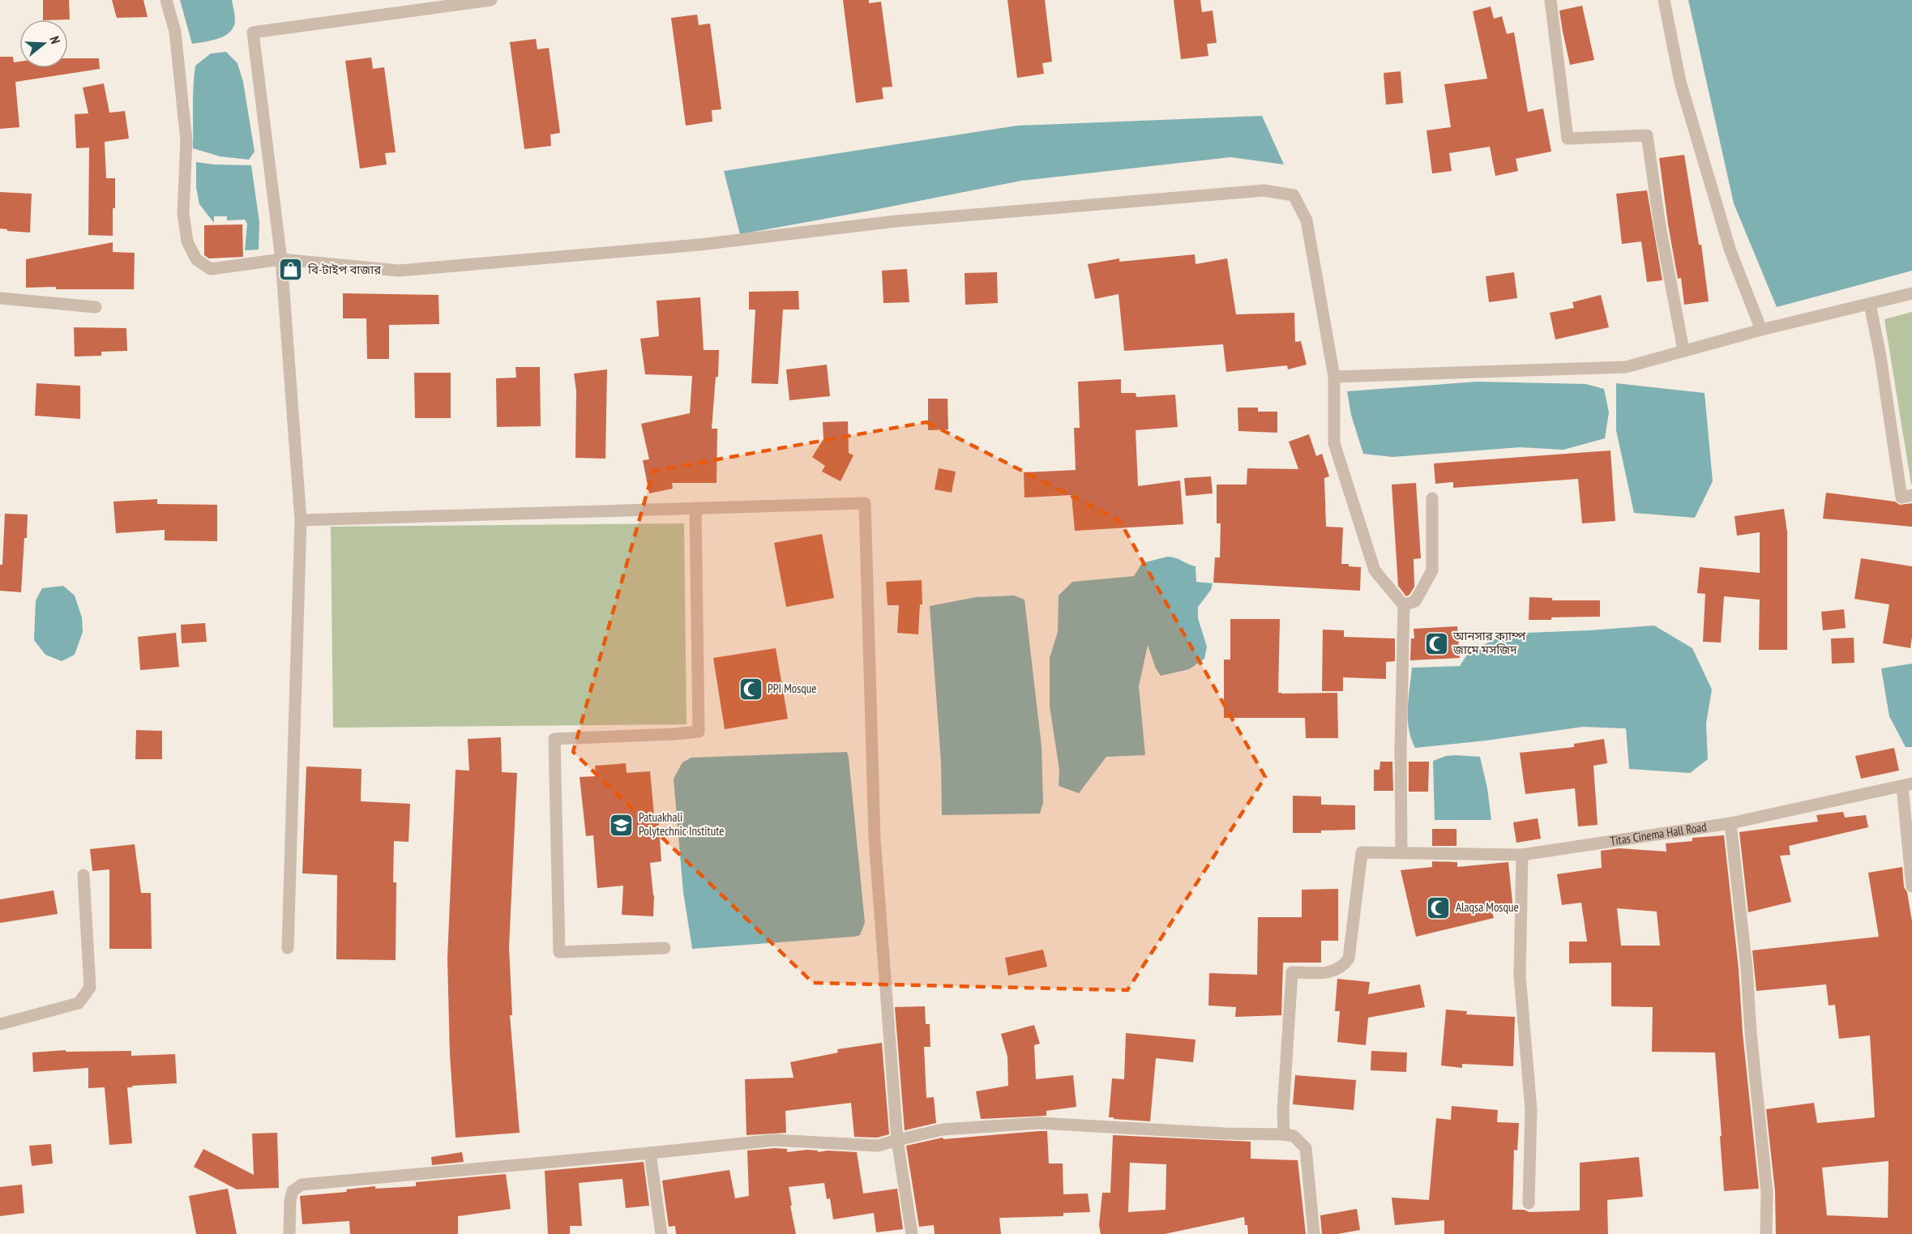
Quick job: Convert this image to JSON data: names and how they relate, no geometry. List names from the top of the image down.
{
  "streets": {
    "street": ["Titas Cinema Hall Road"]
  },
  "places": {
    "shop": ["বি-টাইপ বাজার"],
    "mosque": ["আনসার ক্যাম্প জামে মসজিদ", "PPI Mosque", "Alaqsa Mosque"],
    "school or university": ["Patuakhali Polytechnic Institute"]
  },
  "north": "right"
}
